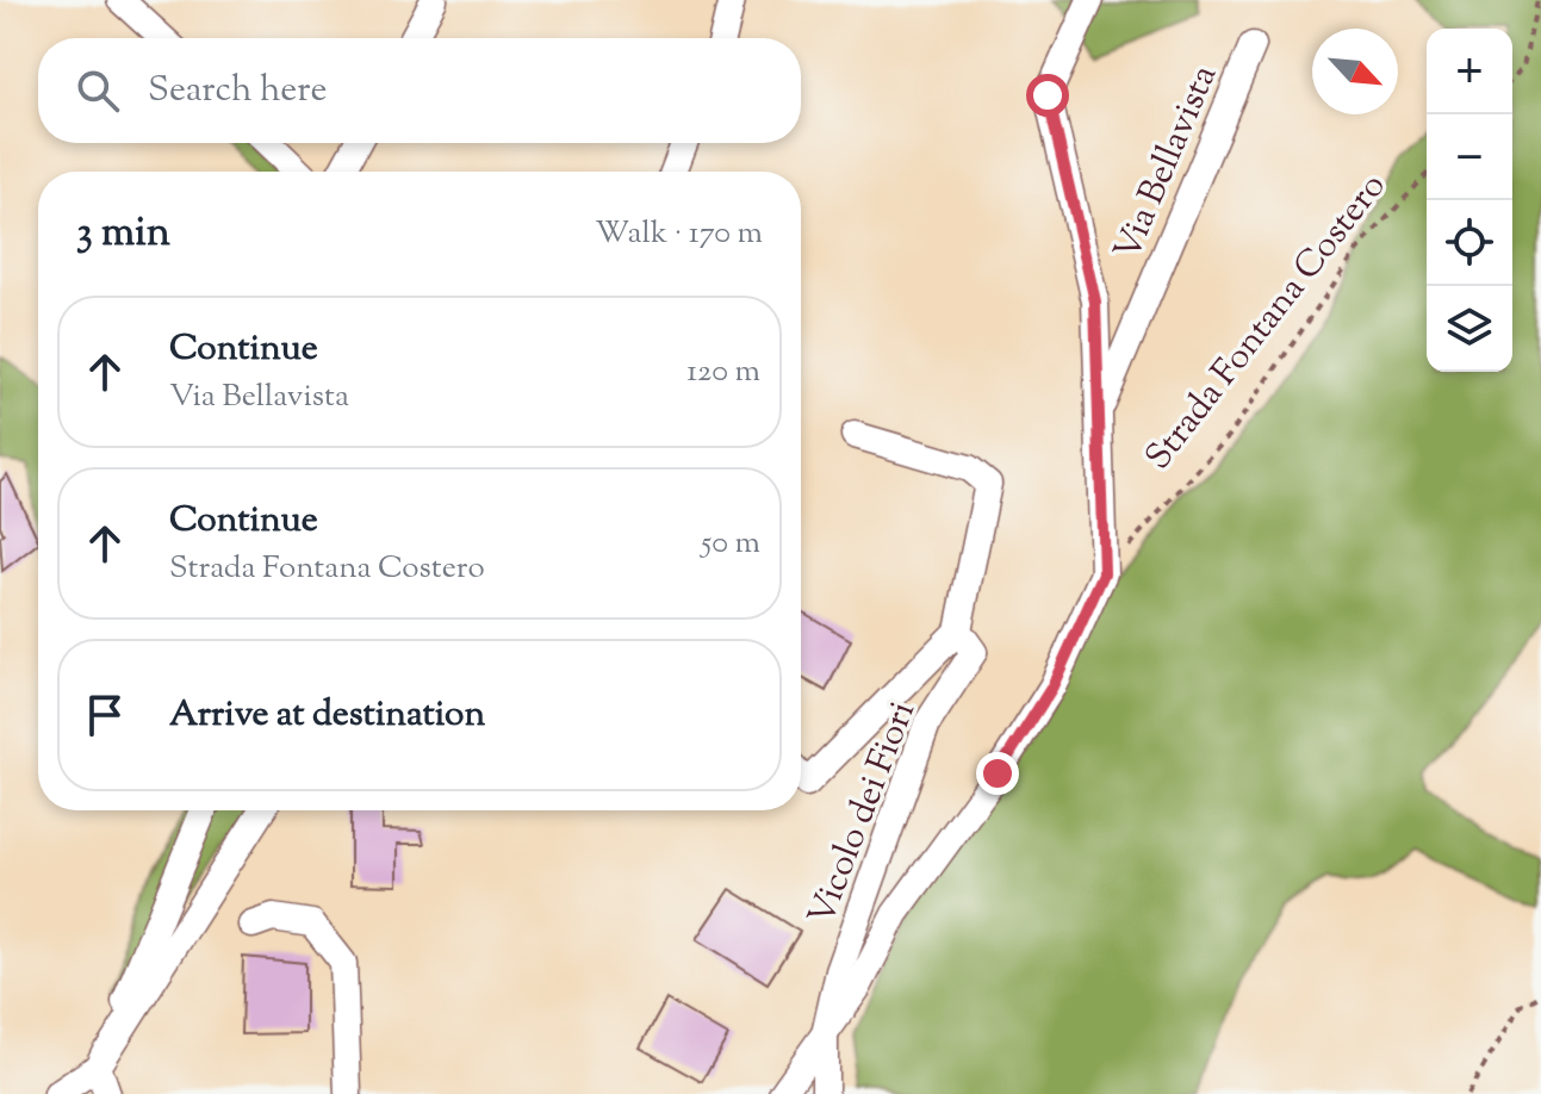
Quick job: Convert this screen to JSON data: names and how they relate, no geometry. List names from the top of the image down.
{
  "streets": {
    "street": ["Via Bellavista", "Vicolo dei Fiori"],
    "path": ["Strada Fontana Costero"]
  },
  "crossings": [
    ["Via Bellavista", "Strada Fontana Costero"]
  ],
  "north": "bottom right",
  "page": {
    "map_buttons": ["+", "−"],
    "search": "Search here",
    "heading": ["3 min", "Walk · 170 m"],
    "list": [
      ["Continue", "Via Bellavista", "120 m"],
      ["Continue", "Strada Fontana Costero", "50 m"],
      "Arrive at destination"
    ]
  }
}
